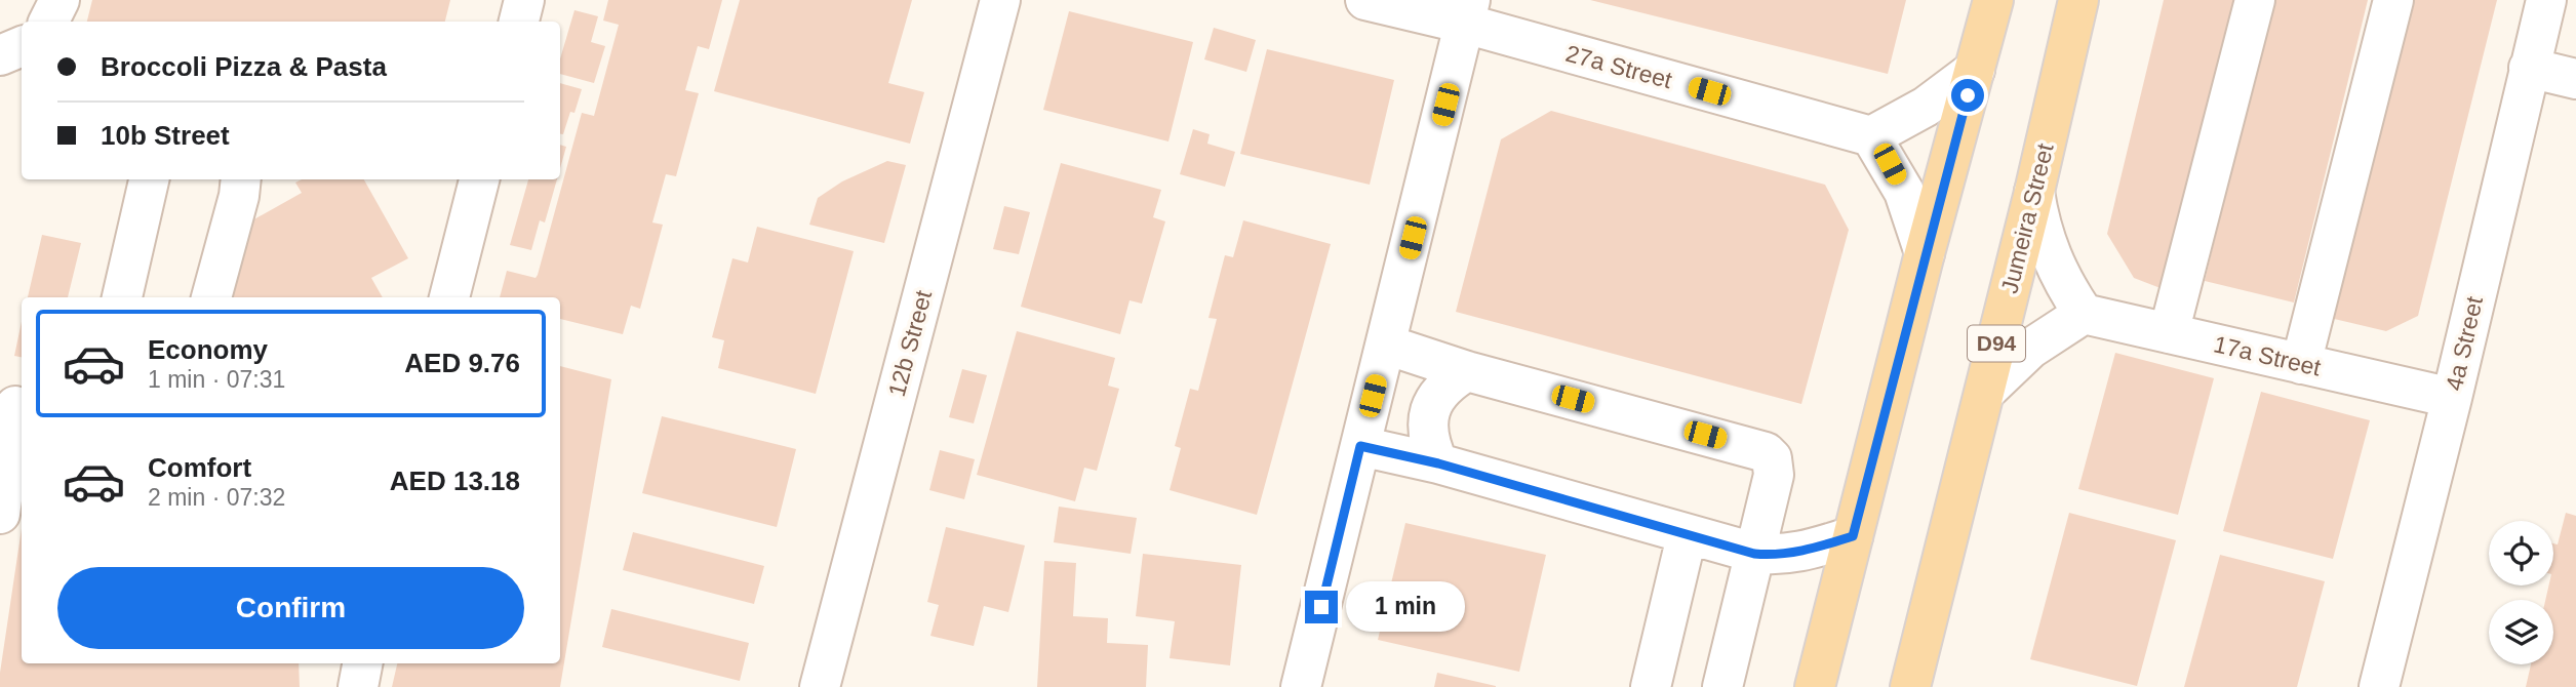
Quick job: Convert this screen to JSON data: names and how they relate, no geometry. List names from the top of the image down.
{
  "streets": {
    "main road": ["Jumeira Street", "D94"],
    "street": [
      "27a Street",
      "12b Street",
      "4a Street",
      "17a Street"
    ]
  },
  "crossings": [
    ["4a Street", "17a Street"]
  ],
  "page": {
    "banner": ["Broccoli Pizza & Pasta", "10b Street"],
    "list": [
      {
        "name": "Economy",
        "note": "1 min · 07:31",
        "value": "AED 9.76"
      },
      {
        "name": "Comfort",
        "note": "2 min · 07:32",
        "value": "AED 13.18"
      }
    ],
    "buttons": "Confirm",
    "bubble": "1 min"
  }
}
